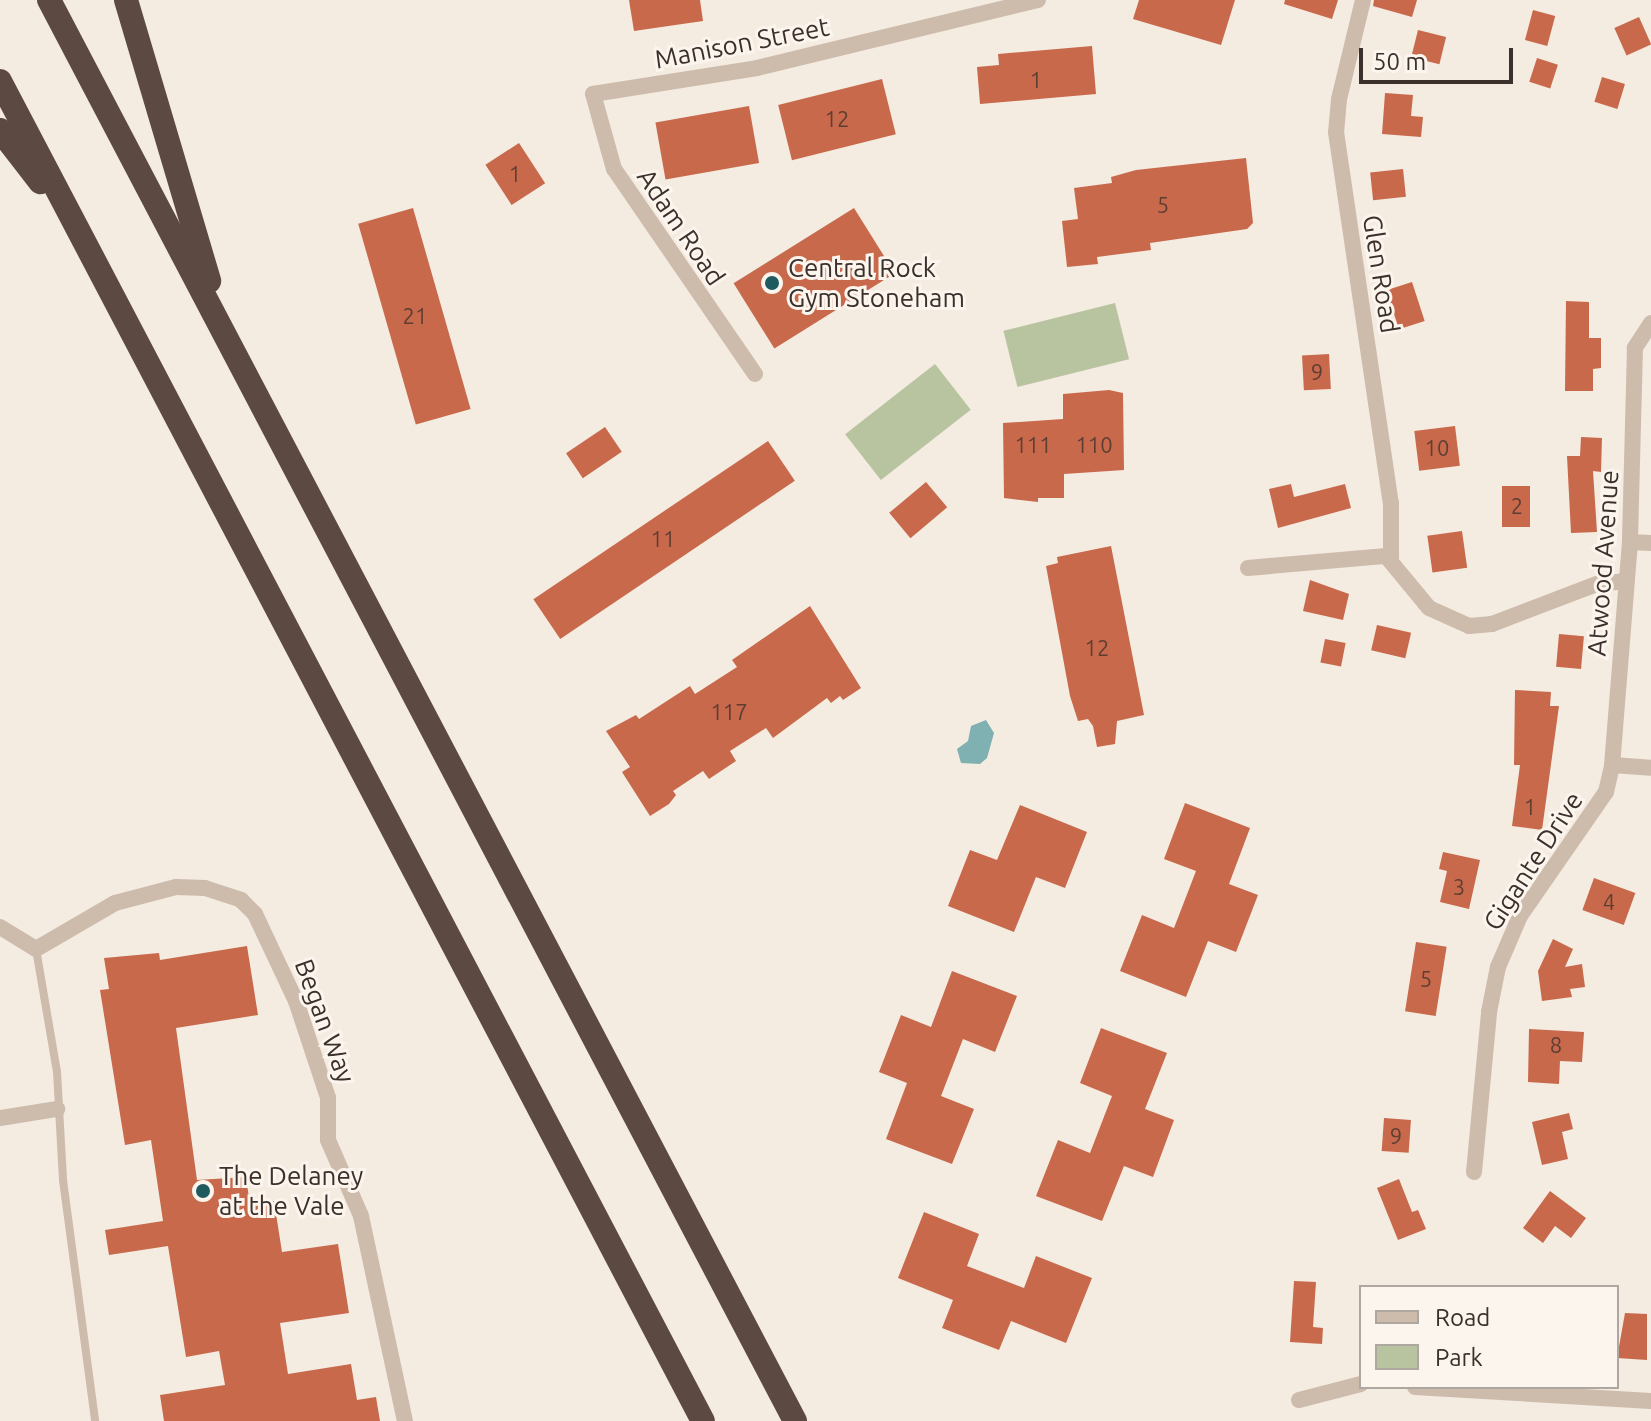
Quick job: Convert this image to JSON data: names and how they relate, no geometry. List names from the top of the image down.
{
  "streets": {
    "street": [
      "Manison Street",
      "Adam Road",
      "Glen Road",
      "Atwood Avenue",
      "Gigante Drive",
      "Began Way"
    ]
  },
  "crossings": [
    ["Manison Street", "Adam Road"],
    ["Atwood Avenue", "Gigante Drive"]
  ],
  "places": ["Central Rock Gym Stoneham", "The Delaney at the Vale"],
  "house_numbers": [
    "1",
    "12",
    "1",
    "5",
    "21",
    "9",
    "111",
    "110",
    "10",
    "2",
    "11",
    "12",
    "117",
    "1",
    "3",
    "4",
    "5",
    "8",
    "9"
  ],
  "legend": ["Road", "Park"],
  "scale_bar": "50 m"
}
